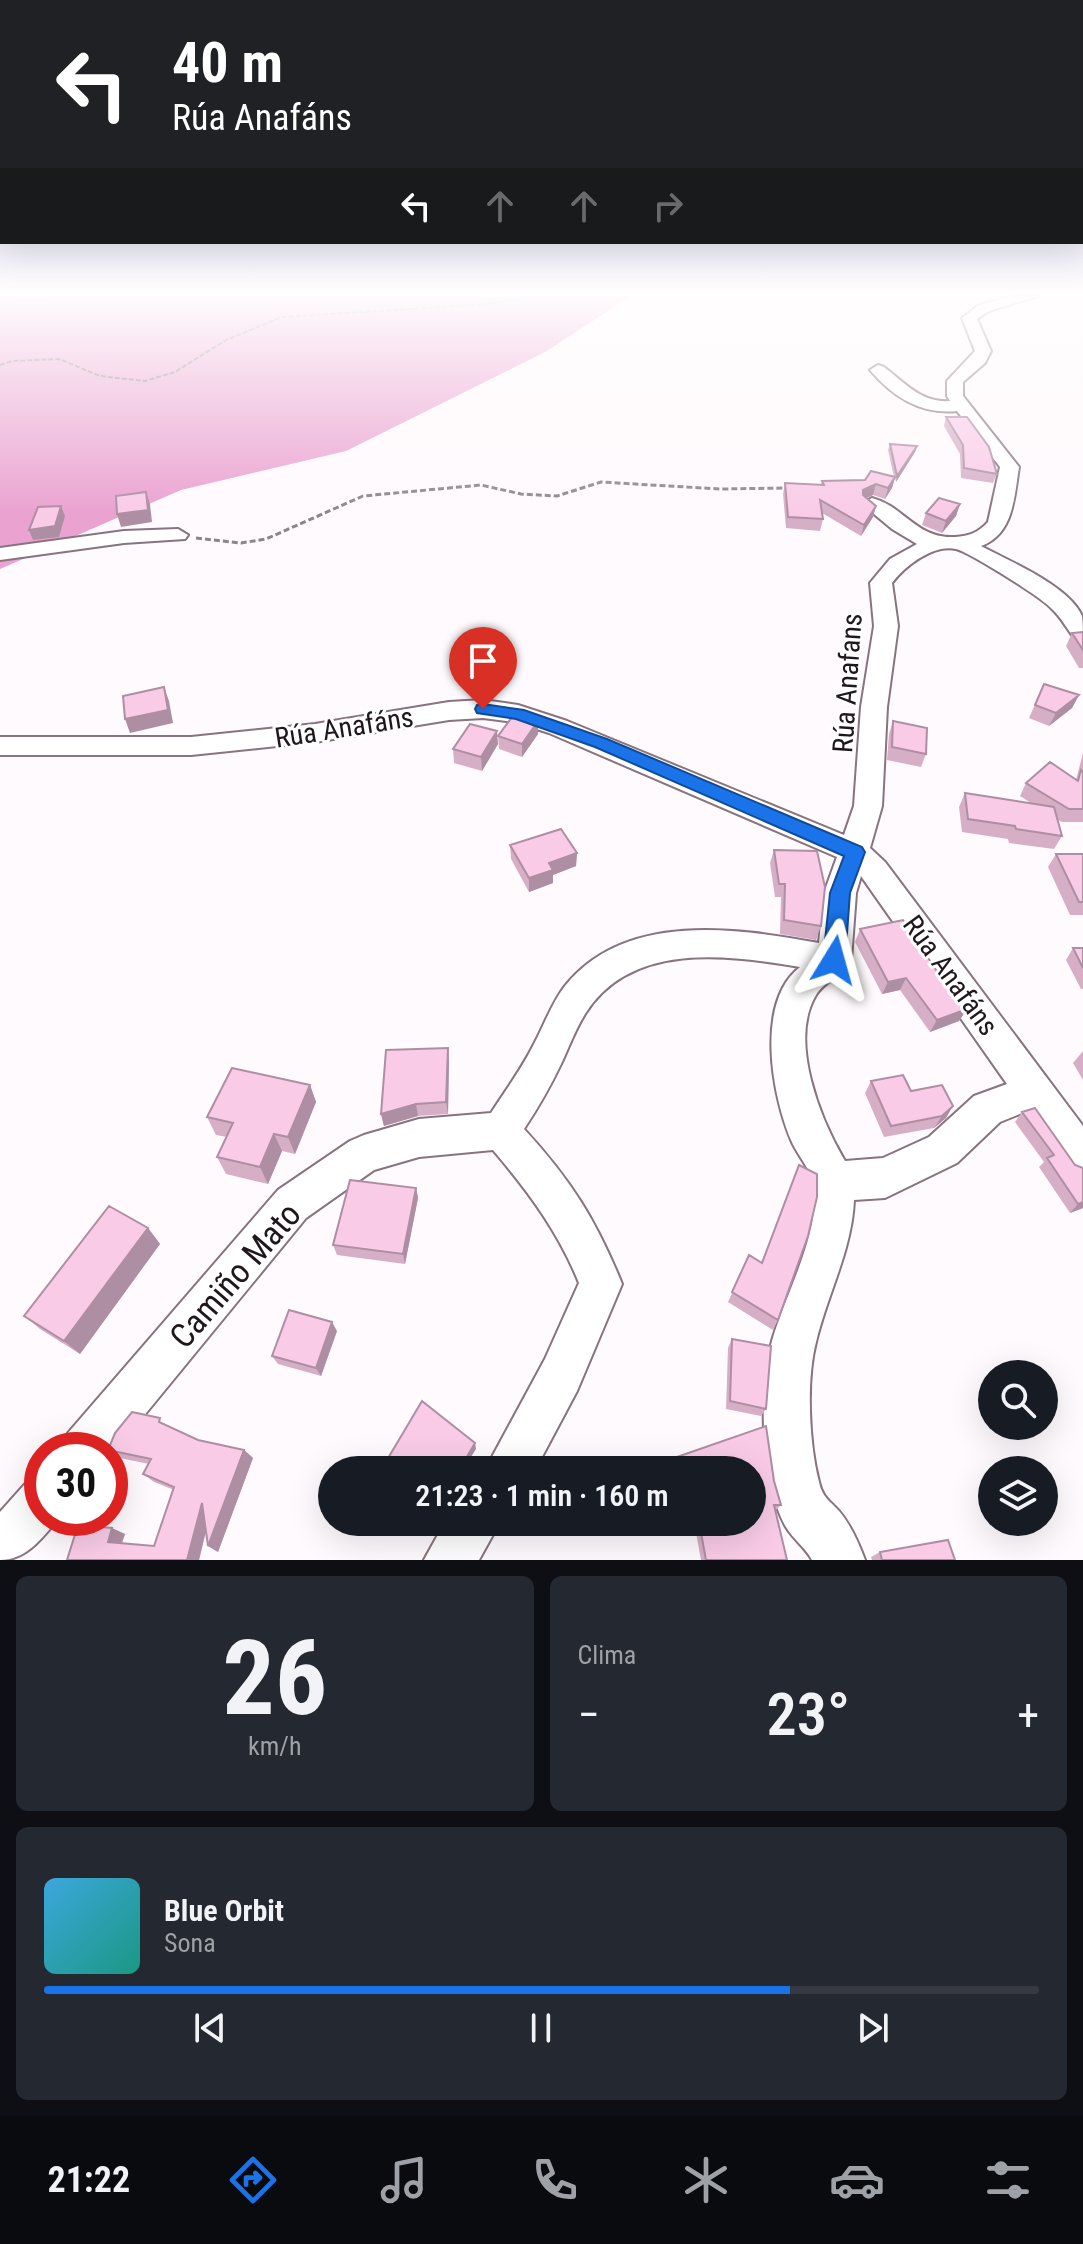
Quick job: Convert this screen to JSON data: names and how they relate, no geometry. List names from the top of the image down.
{
  "streets": {
    "street": ["Rúa Anafans", "Rúa Anafáns", "Camiño Mato"]
  },
  "crossings": [
    ["Rúa Anafans", "Rúa Anafáns"]
  ],
  "page": {
    "turn": ["40 m", "Rúa Anafáns"],
    "limit": "30",
    "trip": "21:23 · 1 min · 160 m",
    "tile": [
      ["26", "km/h"],
      "Clima"
    ],
    "heat": ["−", "23°", "+"],
    "song": ["Blue Orbit", "Sona"],
    "tabs": "21:22"
  }
}
